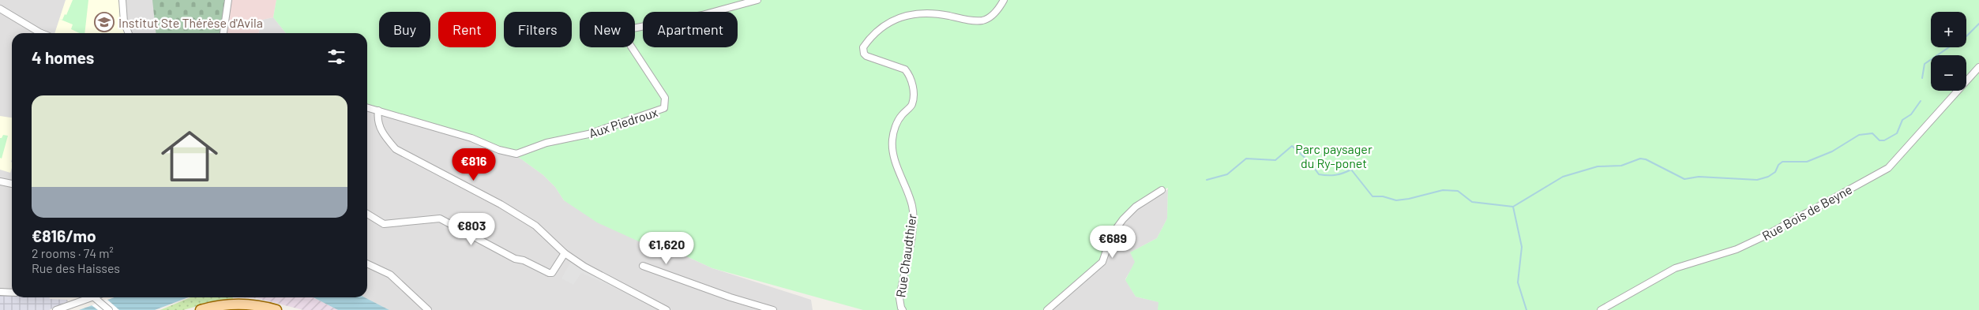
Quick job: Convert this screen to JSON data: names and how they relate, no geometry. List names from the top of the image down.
{
  "streets": {
    "street": ["Aux Piedroux", "Rue Bois de Beyne", "Rue Chaudthier"]
  },
  "parks": ["Parc paysager du Ry-ponet"],
  "places": {
    "school or university": ["Institut Ste Thérèse d'Avila"]
  },
  "page": {
    "map_buttons": ["+", "−"],
    "chip": [
      "Buy",
      "Rent",
      "Filters",
      "New",
      "Apartment"
    ],
    "heading": "4 homes",
    "list": [
      {
        "name": "€816/mo",
        "note": "2 rooms · 74 m² · Rue des Haisses"
      }
    ],
    "price": [
      "€816",
      "€803",
      "€689",
      "€1,620"
    ]
  }
}
